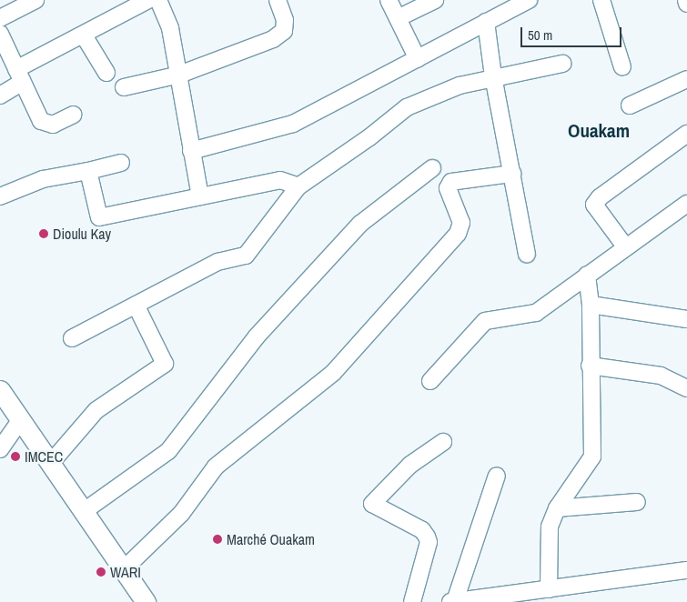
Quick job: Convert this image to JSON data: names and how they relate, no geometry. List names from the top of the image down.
{
  "districts": ["Ouakam"],
  "places": [
    "Dioulu Kay",
    "IMCEC",
    "Marché Ouakam",
    "WARI"
  ],
  "scale_bar": "50 m"
}
